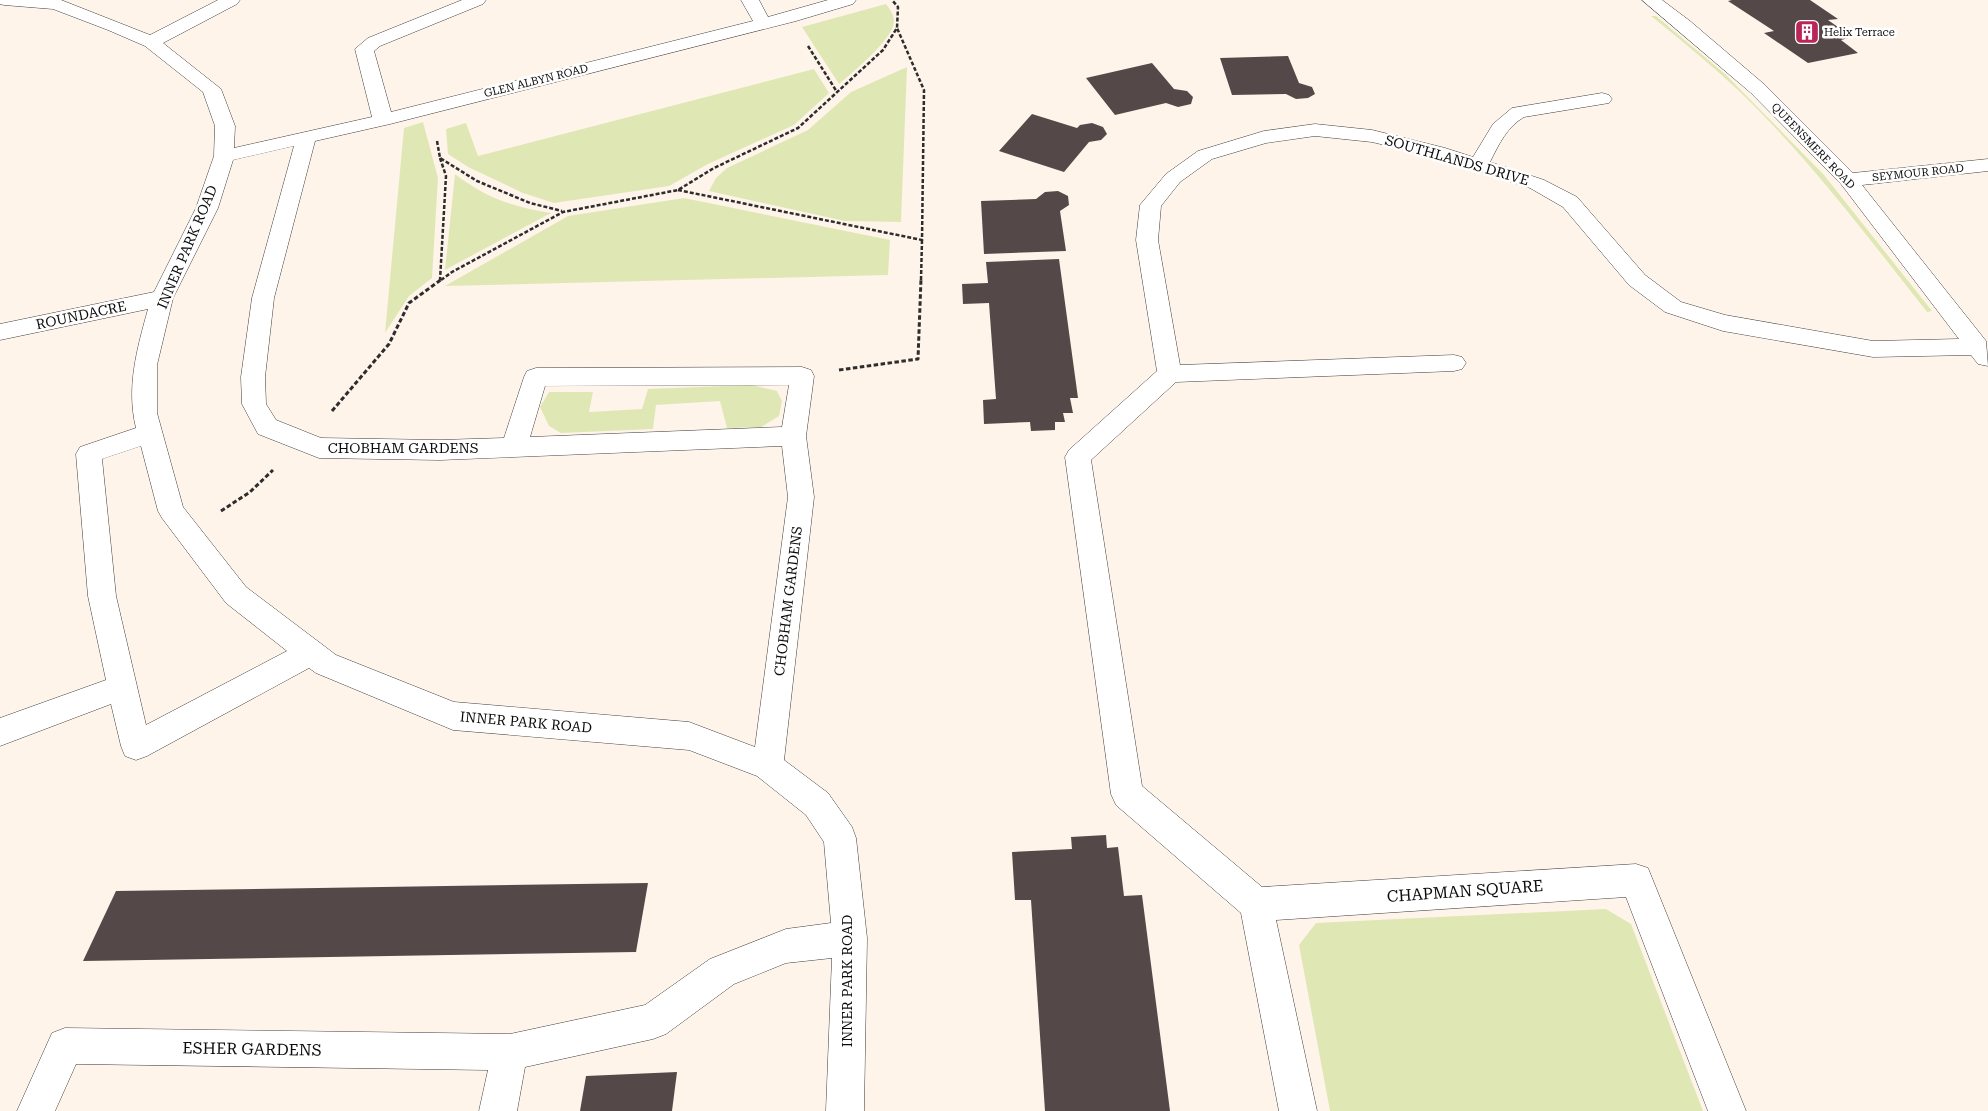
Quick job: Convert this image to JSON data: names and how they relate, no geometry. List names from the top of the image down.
{
  "streets": {
    "street": [
      "GLEN ALBYN ROAD",
      "QUEENSMERE ROAD",
      "SOUTHLANDS DRIVE",
      "SEYMOUR ROAD",
      "INNER PARK ROAD",
      "ROUNDACRE",
      "CHOBHAM GARDENS",
      "CHAPMAN SQUARE",
      "ESHER GARDENS"
    ]
  },
  "crossings": [
    ["GLEN ALBYN ROAD", "INNER PARK ROAD"],
    ["GLEN ALBYN ROAD", "CHOBHAM GARDENS"],
    ["QUEENSMERE ROAD", "SOUTHLANDS DRIVE"],
    ["QUEENSMERE ROAD", "SEYMOUR ROAD"],
    ["INNER PARK ROAD", "ROUNDACRE"],
    ["INNER PARK ROAD", "CHOBHAM GARDENS"],
    ["INNER PARK ROAD", "ESHER GARDENS"]
  ],
  "places": {
    "building": ["Helix Terrace"]
  }
}
